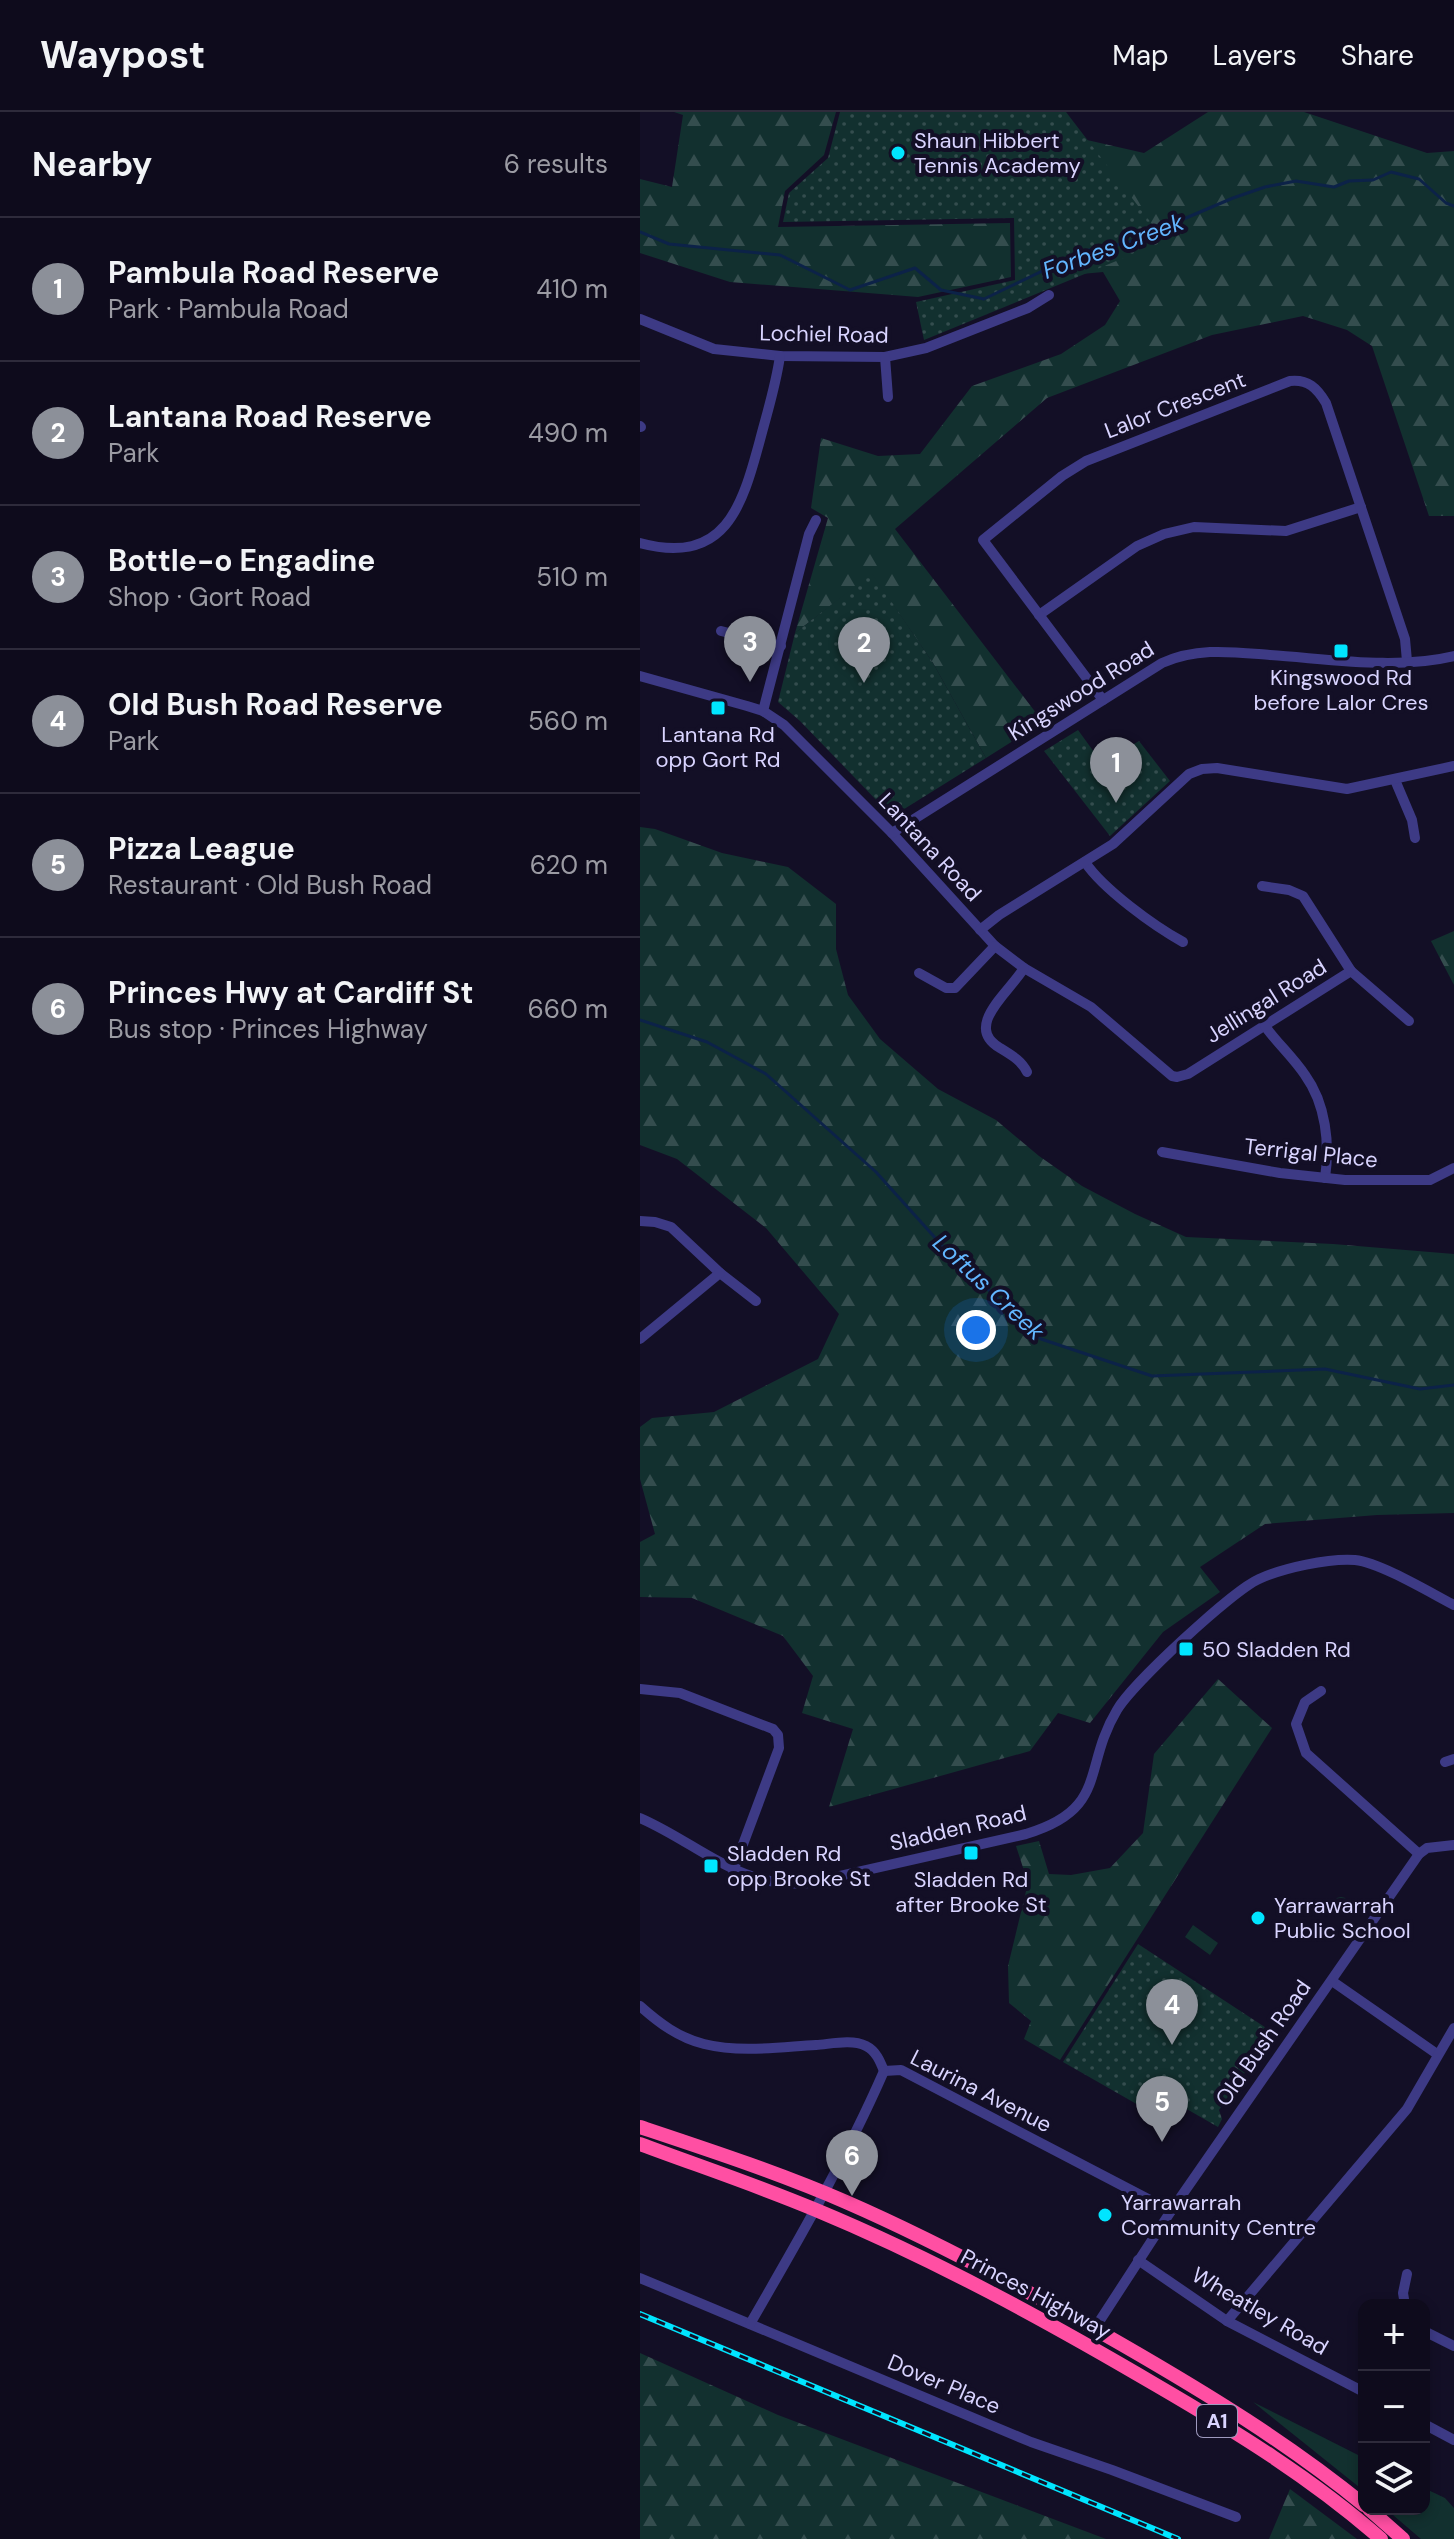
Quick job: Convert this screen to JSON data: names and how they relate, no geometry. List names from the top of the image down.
{
  "streets": {
    "highway": ["Princes Highway", "A1"],
    "street": [
      "Lochiel Road",
      "Lalor Crescent",
      "Kingswood Road",
      "Lantana Road",
      "Jellingal Road",
      "Terrigal Place",
      "Sladden Road",
      "Old Bush Road",
      "Laurina Avenue",
      "Wheatley Road",
      "Dover Place"
    ]
  },
  "crossings": [
    ["Lalor Crescent", "Kingswood Road"],
    ["Kingswood Road", "Lantana Road"],
    ["Lantana Road", "Jellingal Road"],
    ["Old Bush Road", "Laurina Avenue"],
    ["Old Bush Road", "Princes Highway"],
    ["Old Bush Road", "Wheatley Road"]
  ],
  "water": ["Forbes Creek", "Loftus Creek"],
  "places": {
    "other": ["Shaun Hibbert Tennis Academy", "Yarrawarrah Public School", "Yarrawarrah Community Centre"],
    "transit": [
      "Kingswood Rd before Lalor Cres",
      "Lantana Rd opp Gort Rd",
      "50 Sladden Rd",
      "Sladden Rd after Brooke St",
      "Sladden Rd opp Brooke St"
    ]
  },
  "page": {
    "header": "Waypost",
    "nav": ["Map", "Layers", "Share"],
    "heading": ["Nearby", "6 results"],
    "list": [
      {
        "mark": "1",
        "name": "Pambula Road Reserve",
        "note": "Park · Pambula Road",
        "value": "410 m"
      },
      {
        "mark": "2",
        "name": "Lantana Road Reserve",
        "note": "Park",
        "value": "490 m"
      },
      {
        "mark": "3",
        "name": "Bottle-o Engadine",
        "note": "Shop · Gort Road",
        "value": "510 m"
      },
      {
        "mark": "4",
        "name": "Old Bush Road Reserve",
        "note": "Park",
        "value": "560 m"
      },
      {
        "mark": "5",
        "name": "Pizza League",
        "note": "Restaurant · Old Bush Road",
        "value": "620 m"
      },
      {
        "mark": "6",
        "name": "Princes Hwy at Cardiff St",
        "note": "Bus stop · Princes Highway",
        "value": "660 m"
      }
    ],
    "pins": [
      "3",
      "2",
      "1",
      "4",
      "5",
      "6"
    ],
    "map_buttons": ["+", "−"]
  }
}
